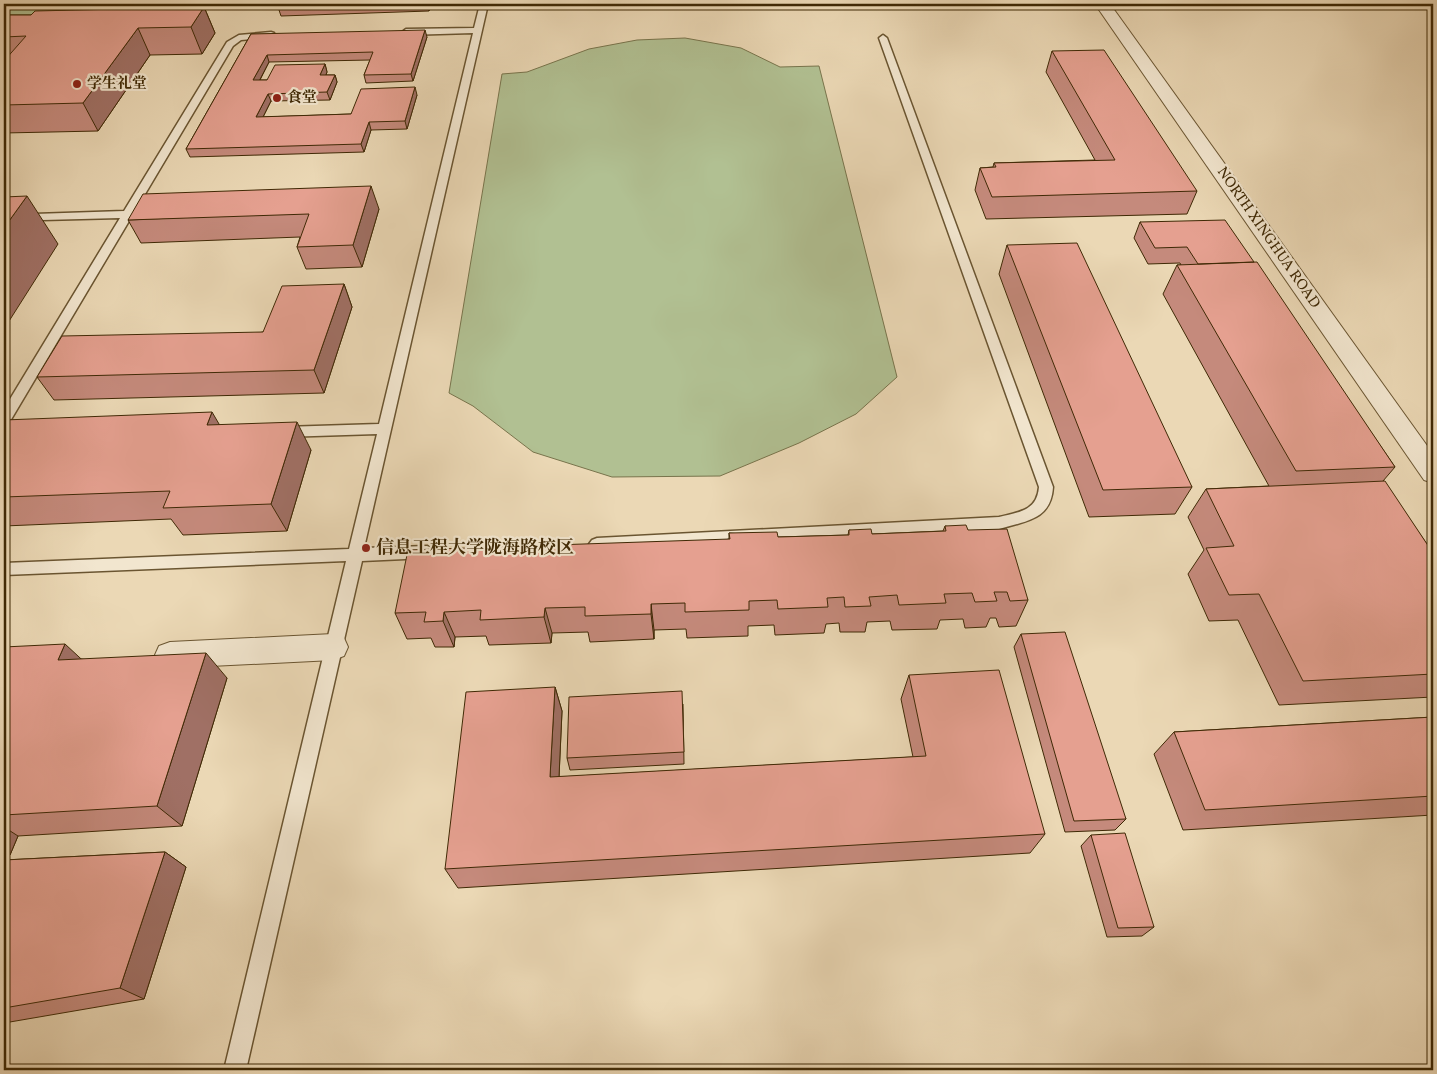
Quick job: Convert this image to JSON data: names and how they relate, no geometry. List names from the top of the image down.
{
  "streets": {
    "street": ["NORTH XINGHUA ROAD"]
  },
  "places": ["学生礼堂", "食堂", "信息工程大学陇海路校区"]
}
